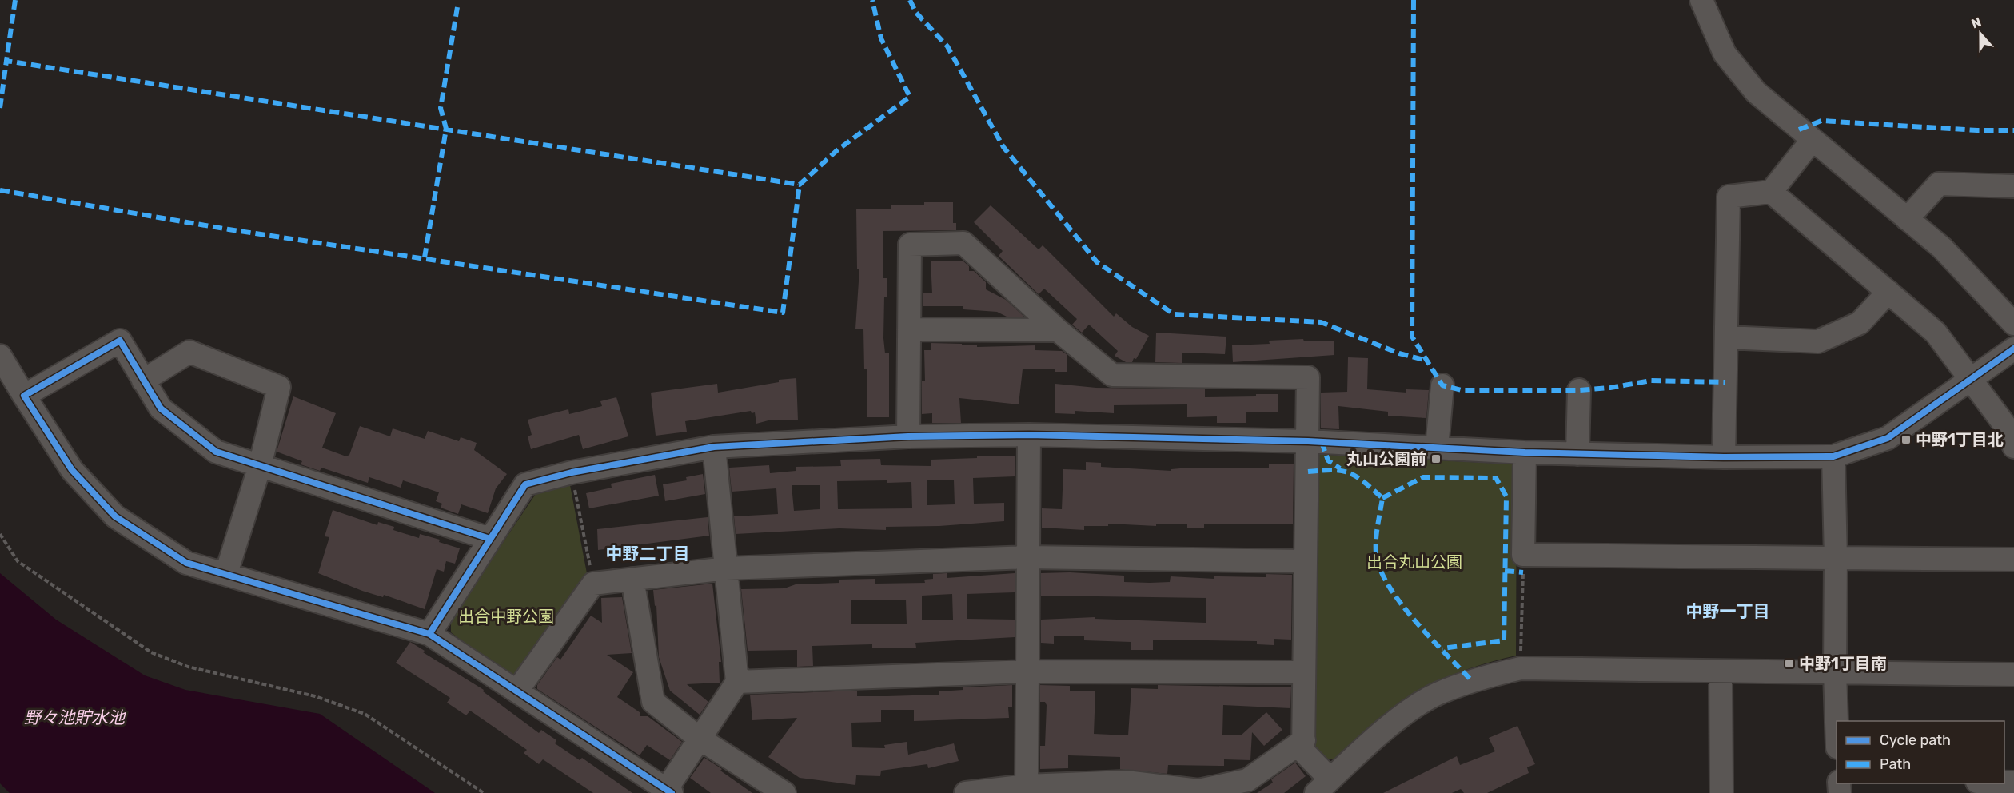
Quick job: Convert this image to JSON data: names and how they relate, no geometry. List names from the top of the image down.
{
  "districts": ["中野二丁目", "中野一丁目"],
  "water": ["野々池貯水池"],
  "parks": ["出合丸山公園", "出合中野公園"],
  "places": {
    "transit": ["中野1丁目北", "丸山公園前", "中野1丁目南"]
  },
  "legend": ["Cycle path", "Path"],
  "north": "top"
}
